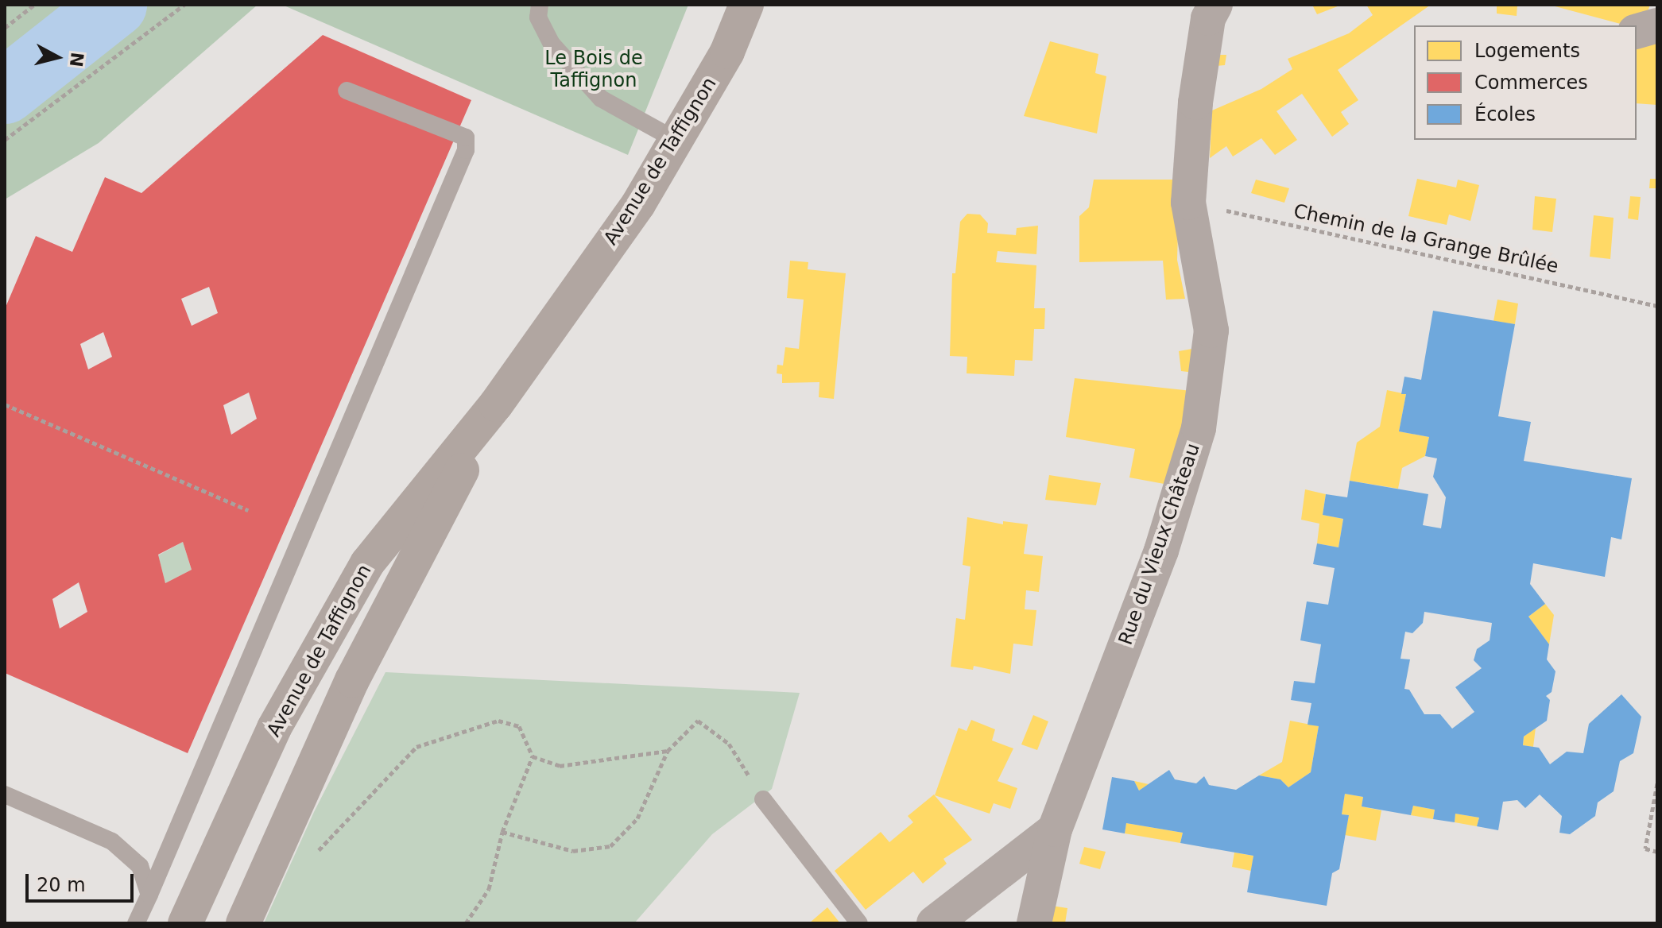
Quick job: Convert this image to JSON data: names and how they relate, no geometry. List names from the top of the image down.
{
  "streets": {
    "street": ["Avenue de Taffignon", "Rue du Vieux Château"],
    "path": ["Chemin de la Grange Brûlée"]
  },
  "crossings": [
    ["Chemin de la Grange Brûlée", "Rue du Vieux Château"]
  ],
  "parks": ["Le Bois de Taffignon"],
  "legend": ["Logements", "Commerces", "Écoles"],
  "scale_bar": "20 m",
  "north": "right"
}
